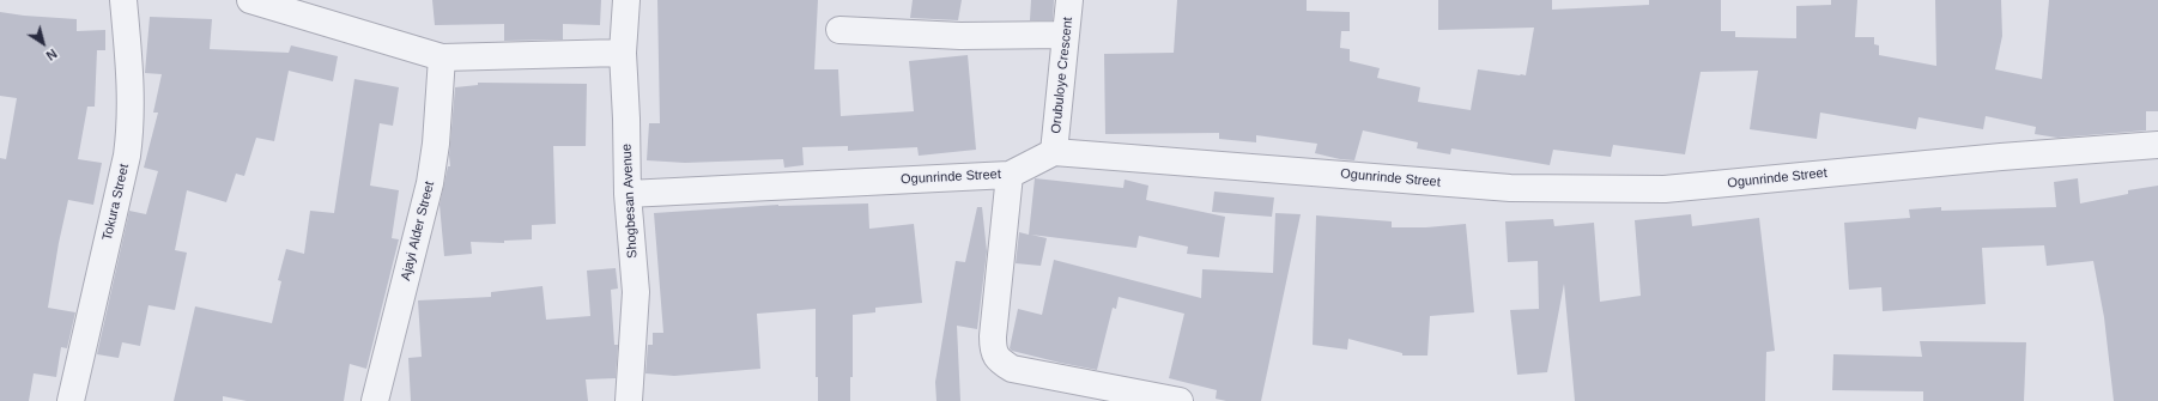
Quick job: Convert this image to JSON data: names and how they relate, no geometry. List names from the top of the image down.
{
  "streets": {
    "street": [
      "Orubuloye Crescent",
      "Ogunrinde Street",
      "Shogbesan Avenue",
      "Tokura Street",
      "Ajayi Alder Street"
    ]
  },
  "crossings": [
    ["Orubuloye Crescent", "Ogunrinde Street"],
    ["Ogunrinde Street", "Shogbesan Avenue"]
  ],
  "north": "bottom right"
}
